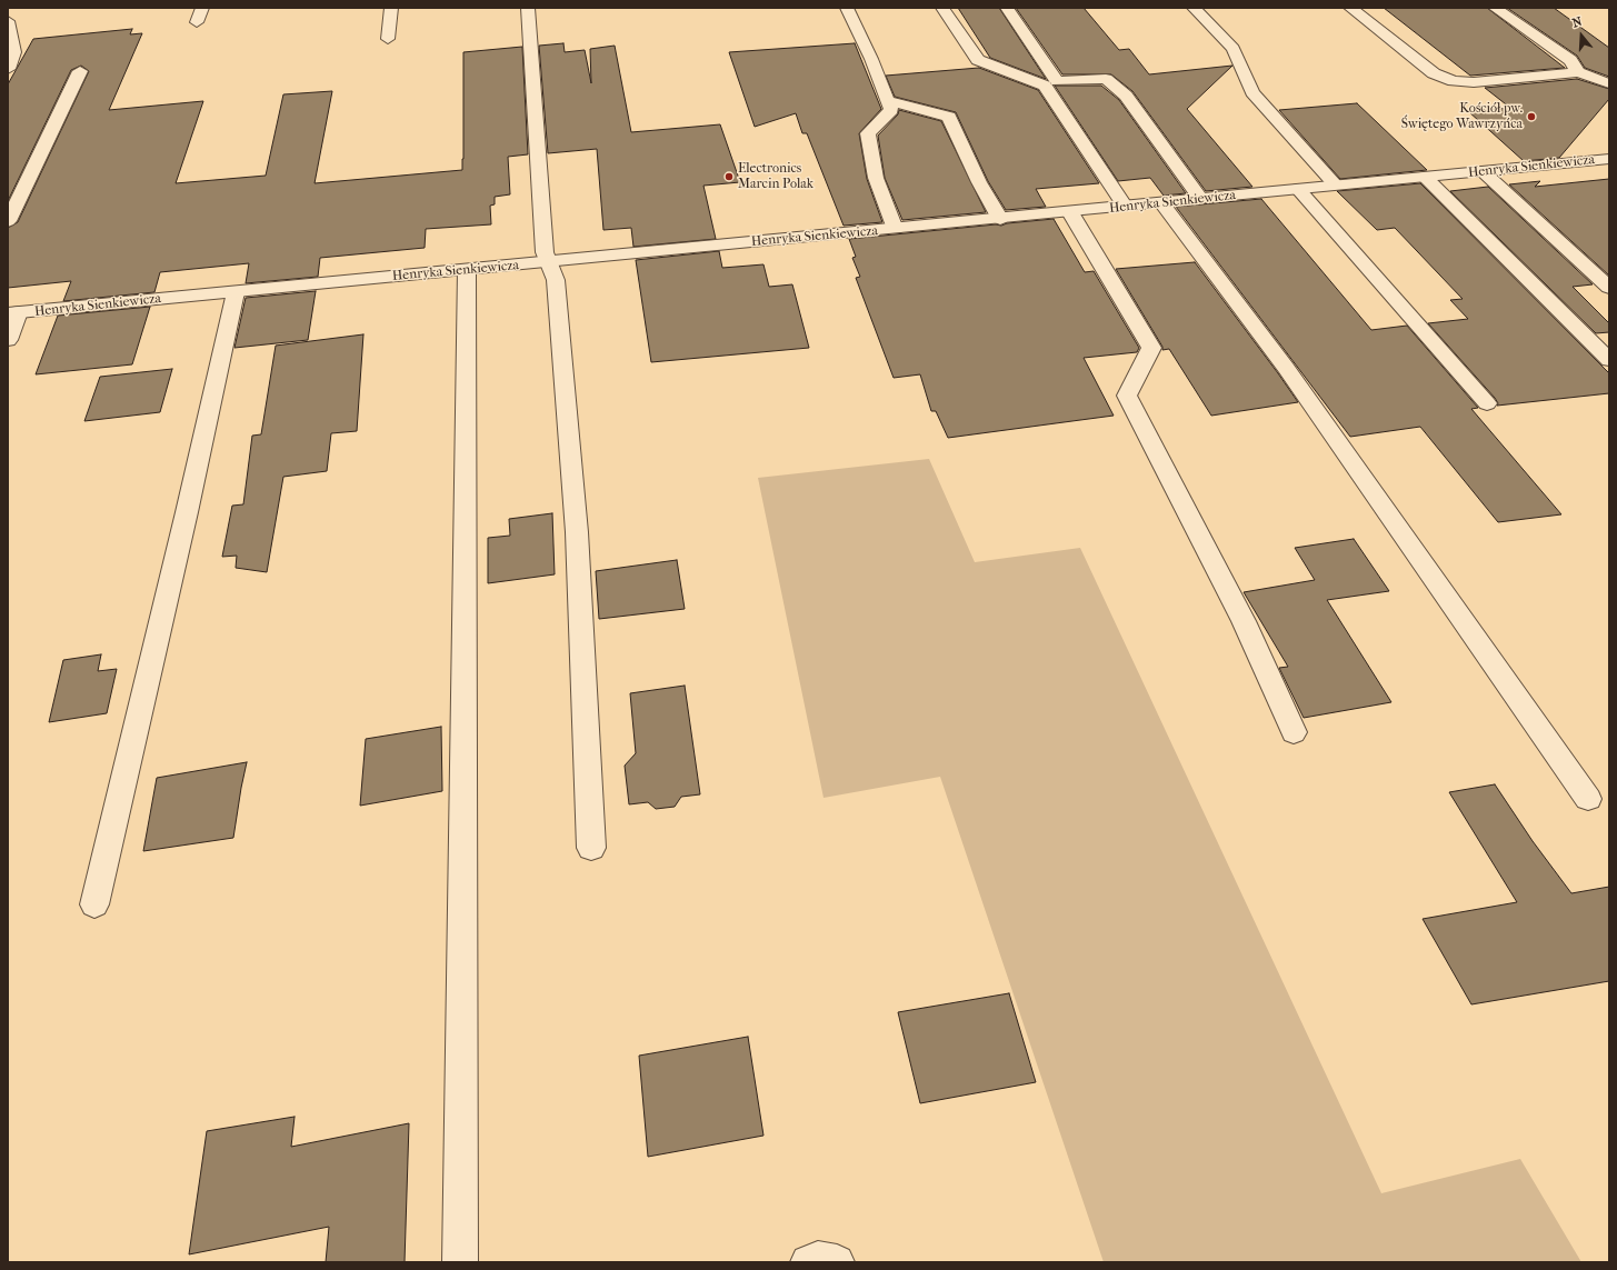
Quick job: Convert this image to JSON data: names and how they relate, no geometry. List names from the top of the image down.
{
  "streets": {
    "street": ["Henryka Sienkiewicza"]
  },
  "places": ["Kościół pw. Świętego Wawrzyńca", "Electronics Marcin Polak"],
  "north": "top"
}
